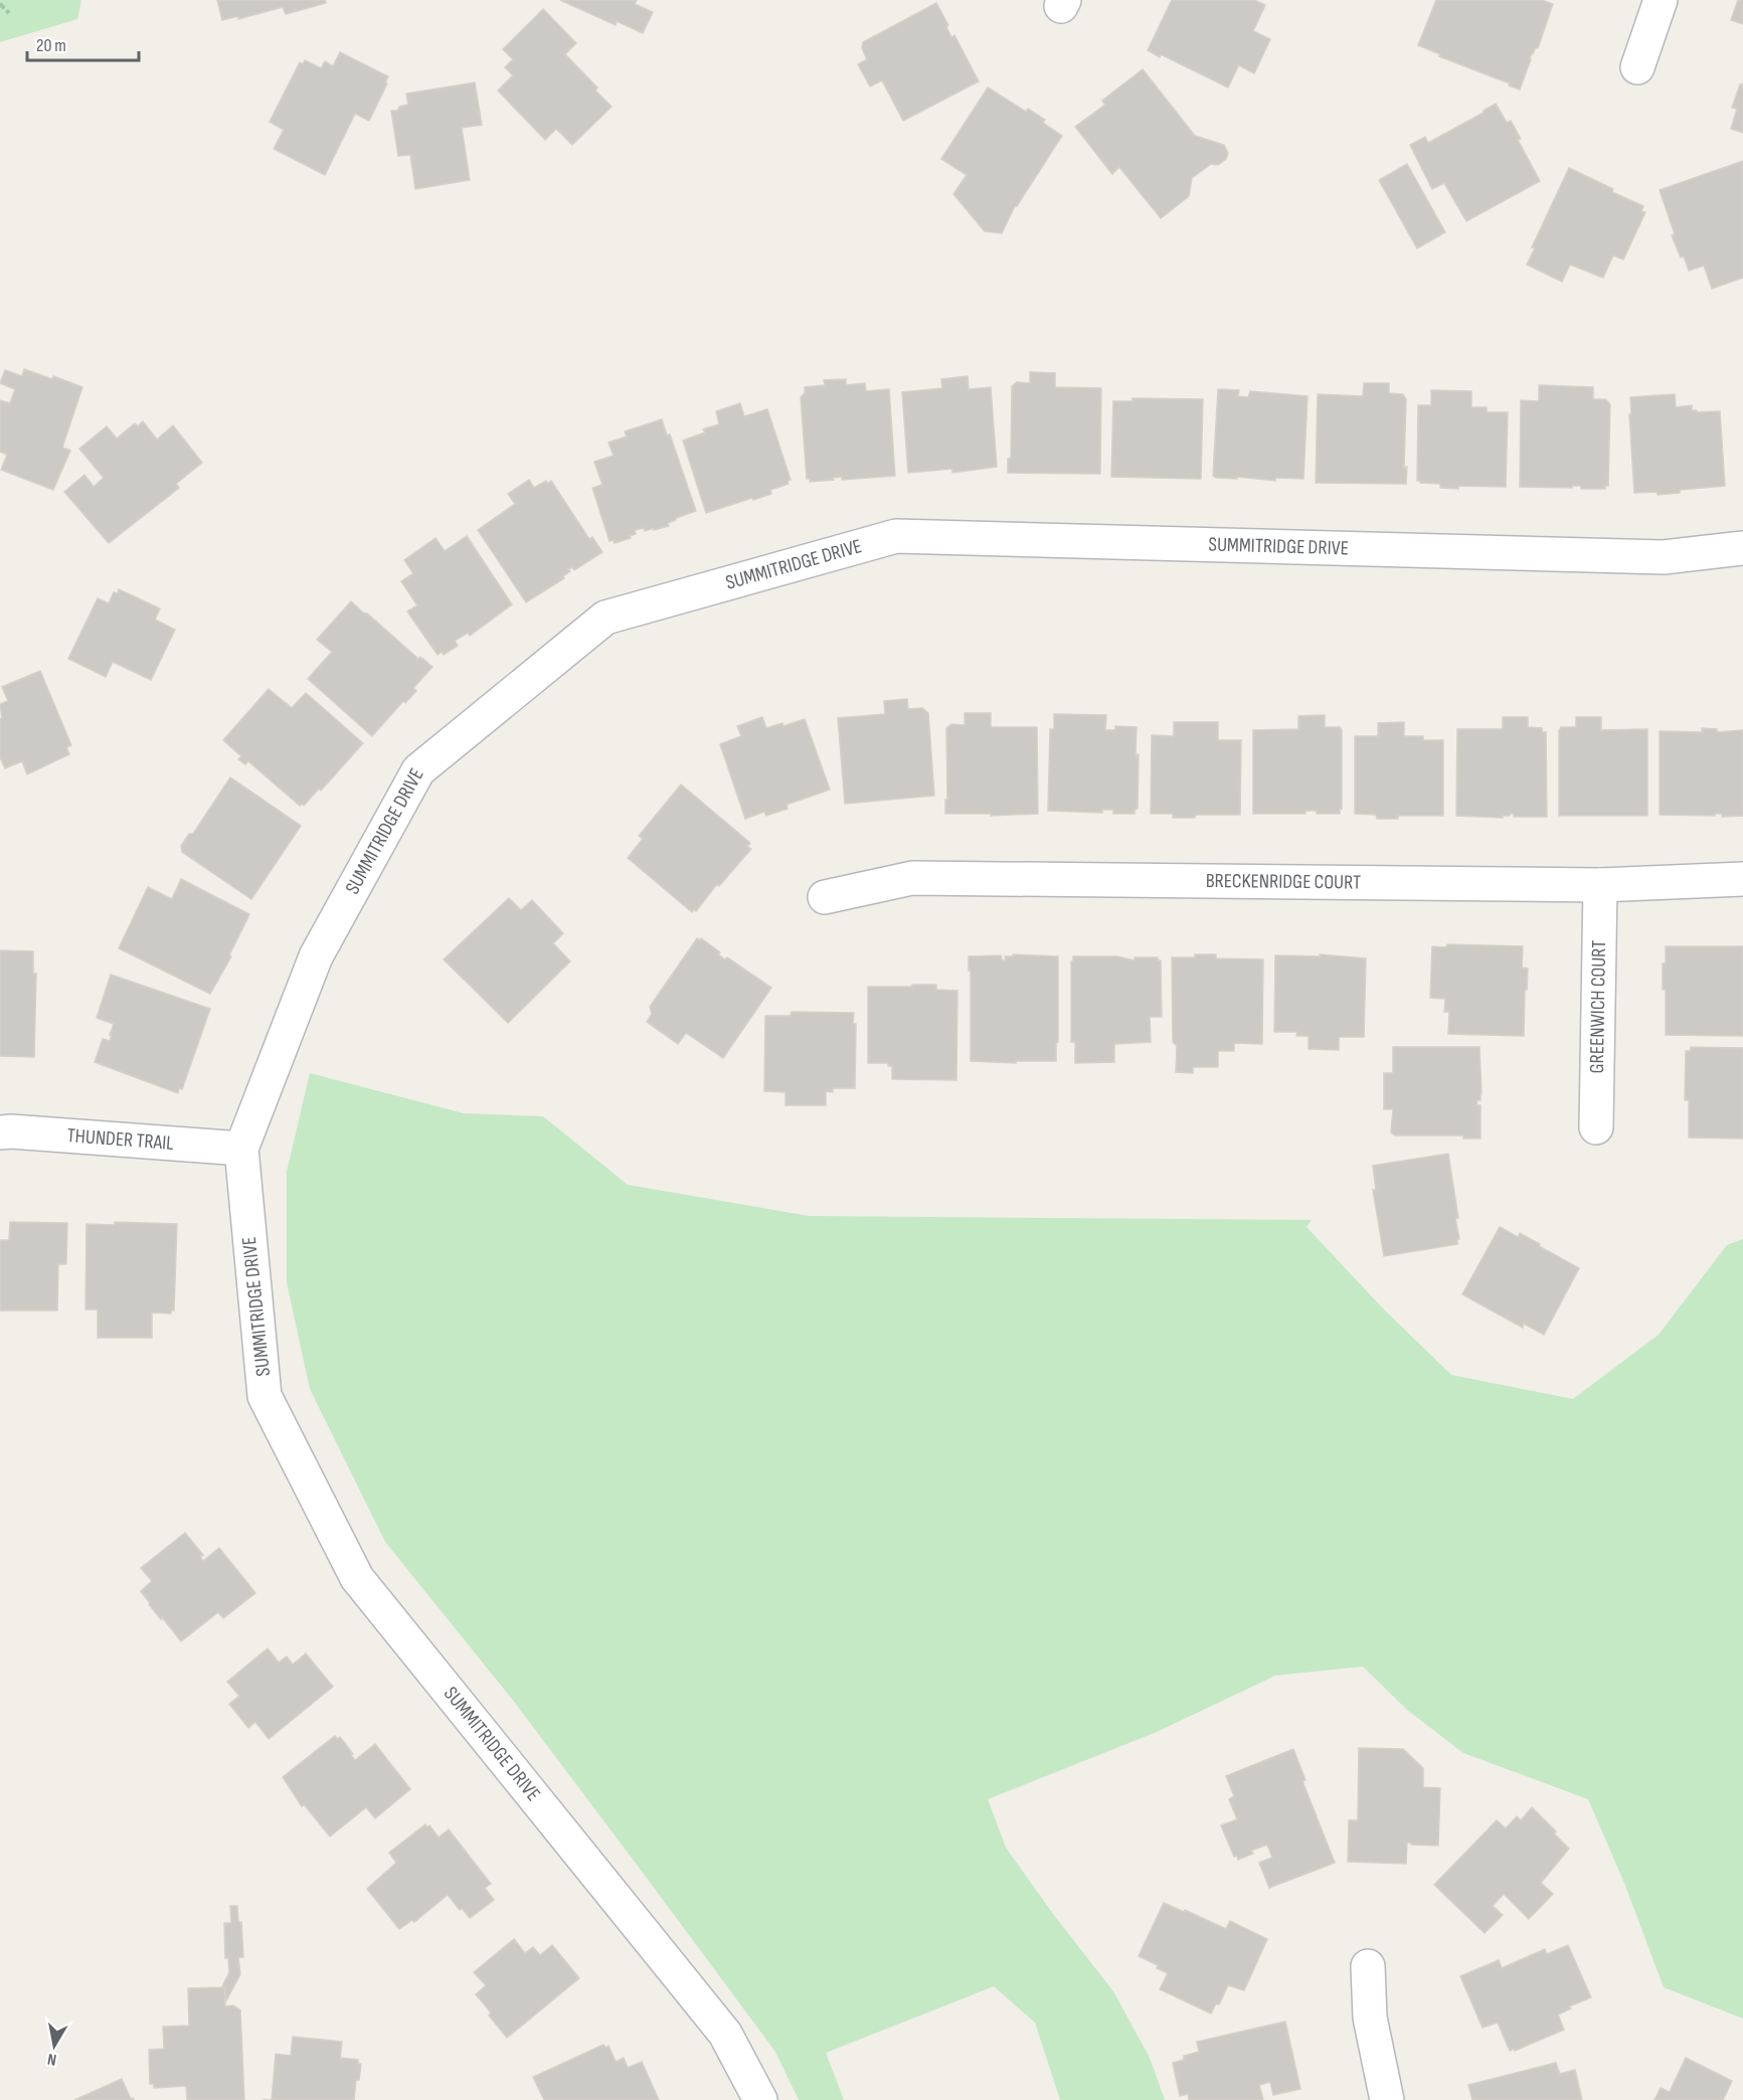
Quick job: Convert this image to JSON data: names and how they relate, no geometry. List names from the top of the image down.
{
  "streets": {
    "street": [
      "SUMMITRIDGE DRIVE",
      "BRECKENRIDGE COURT",
      "GREENWICH COURT",
      "THUNDER TRAIL"
    ]
  },
  "crossings": [
    ["SUMMITRIDGE DRIVE", "THUNDER TRAIL"],
    ["BRECKENRIDGE COURT", "GREENWICH COURT"]
  ],
  "scale_bar": "20 m",
  "north": "bottom"
}
